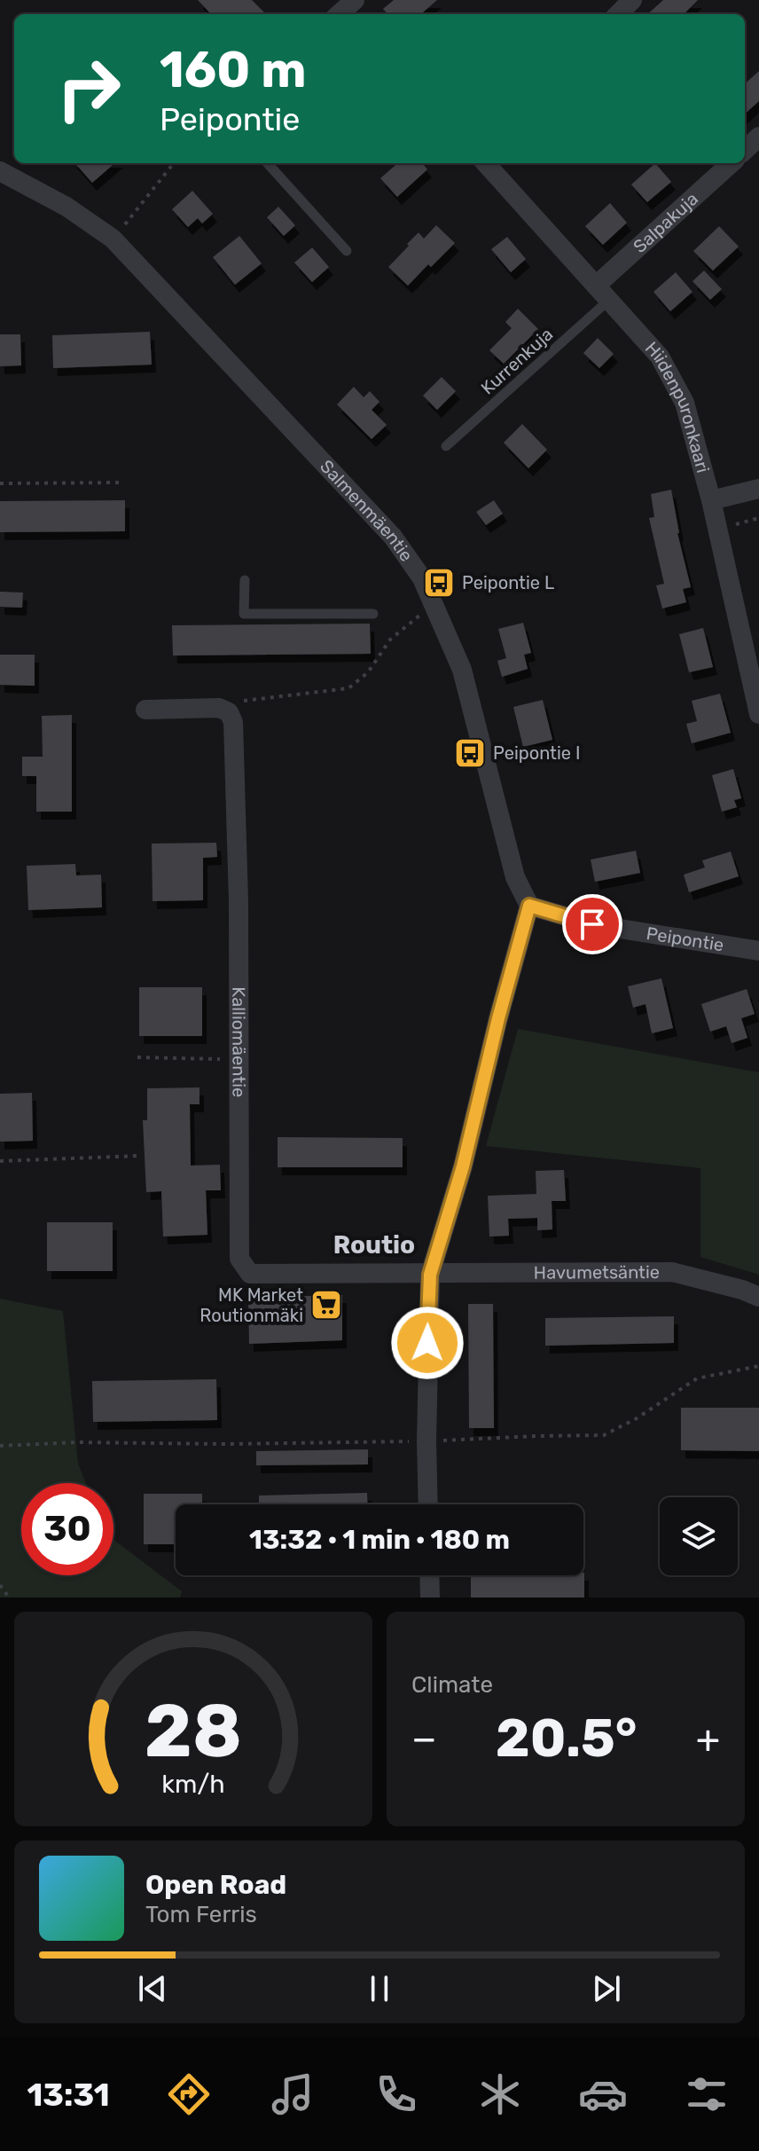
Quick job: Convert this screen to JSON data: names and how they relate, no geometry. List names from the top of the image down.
{
  "streets": {
    "street": [
      "Salpakuja",
      "Hiidenpuronkaari",
      "Salmenmäentie",
      "Peipontie",
      "Kalliomäentie",
      "Havumetsäntie"
    ],
    "lane": ["Kurrenkuja"]
  },
  "crossings": [
    ["Salpakuja", "Kurrenkuja"],
    ["Salpakuja", "Hiidenpuronkaari"],
    ["Kurrenkuja", "Hiidenpuronkaari"],
    ["Salmenmäentie", "Peipontie"],
    ["Kalliomäentie", "Havumetsäntie"]
  ],
  "districts": ["Routio"],
  "places": {
    "bus stop": ["Peipontie L", "Peipontie I"],
    "supermarket": ["MK Market Routionmäki"]
  },
  "page": {
    "turn": ["160 m", "Peipontie"],
    "limit": "30",
    "trip": "13:32 · 1 min · 180 m",
    "tile": "Climate",
    "heat": ["−", "20.5°", "+"],
    "song": ["Open Road", "Tom Ferris"],
    "tabs": "13:31",
    "gauge": ["28", "km/h"]
  }
}
